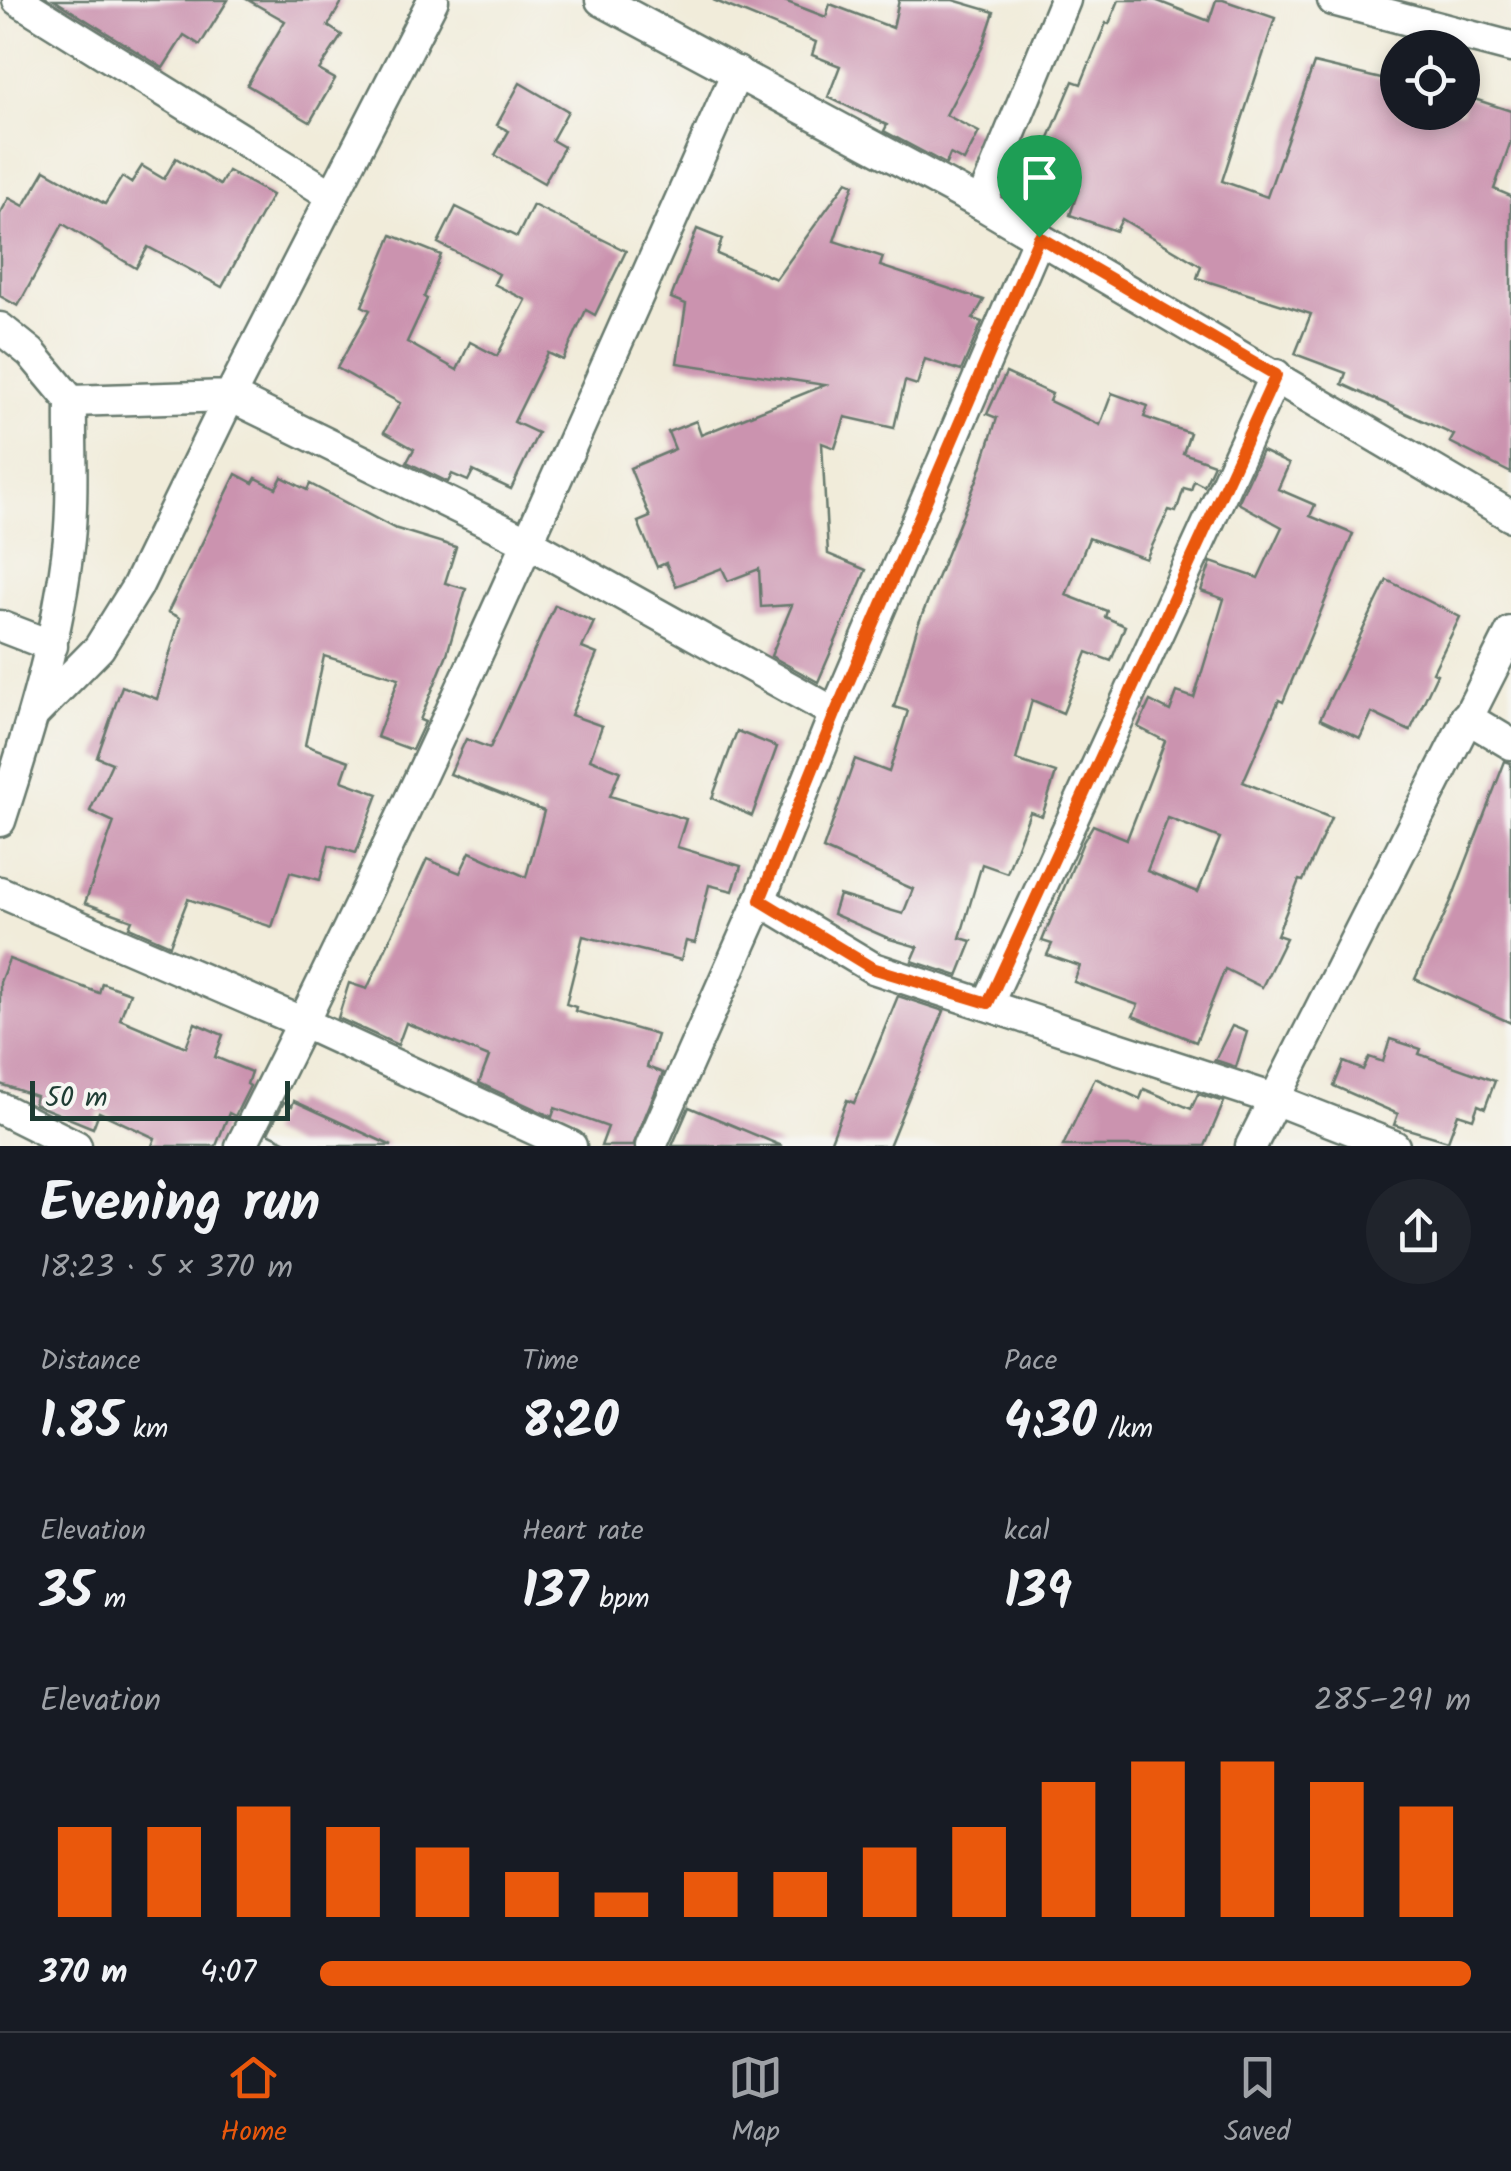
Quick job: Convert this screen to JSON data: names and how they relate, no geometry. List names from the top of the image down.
{
  "scale_bar": "50 m",
  "page": {
    "scale": "50 m",
    "heading": ["Evening run", "18:23 · 5 × 370 m"],
    "stats": [
      ["Distance", "1.85 km"],
      ["Time", "8:20"],
      ["Pace", "4:30 /km"],
      ["Elevation", "35 m"],
      ["Heart rate", "137 bpm"],
      ["kcal", "139"]
    ],
    "chart": ["Elevation", "285–291 m"],
    "list": [
      {
        "name": "370 m",
        "note": "4:07"
      }
    ],
    "tabs": ["Home", "Map", "Saved"]
  }
}
